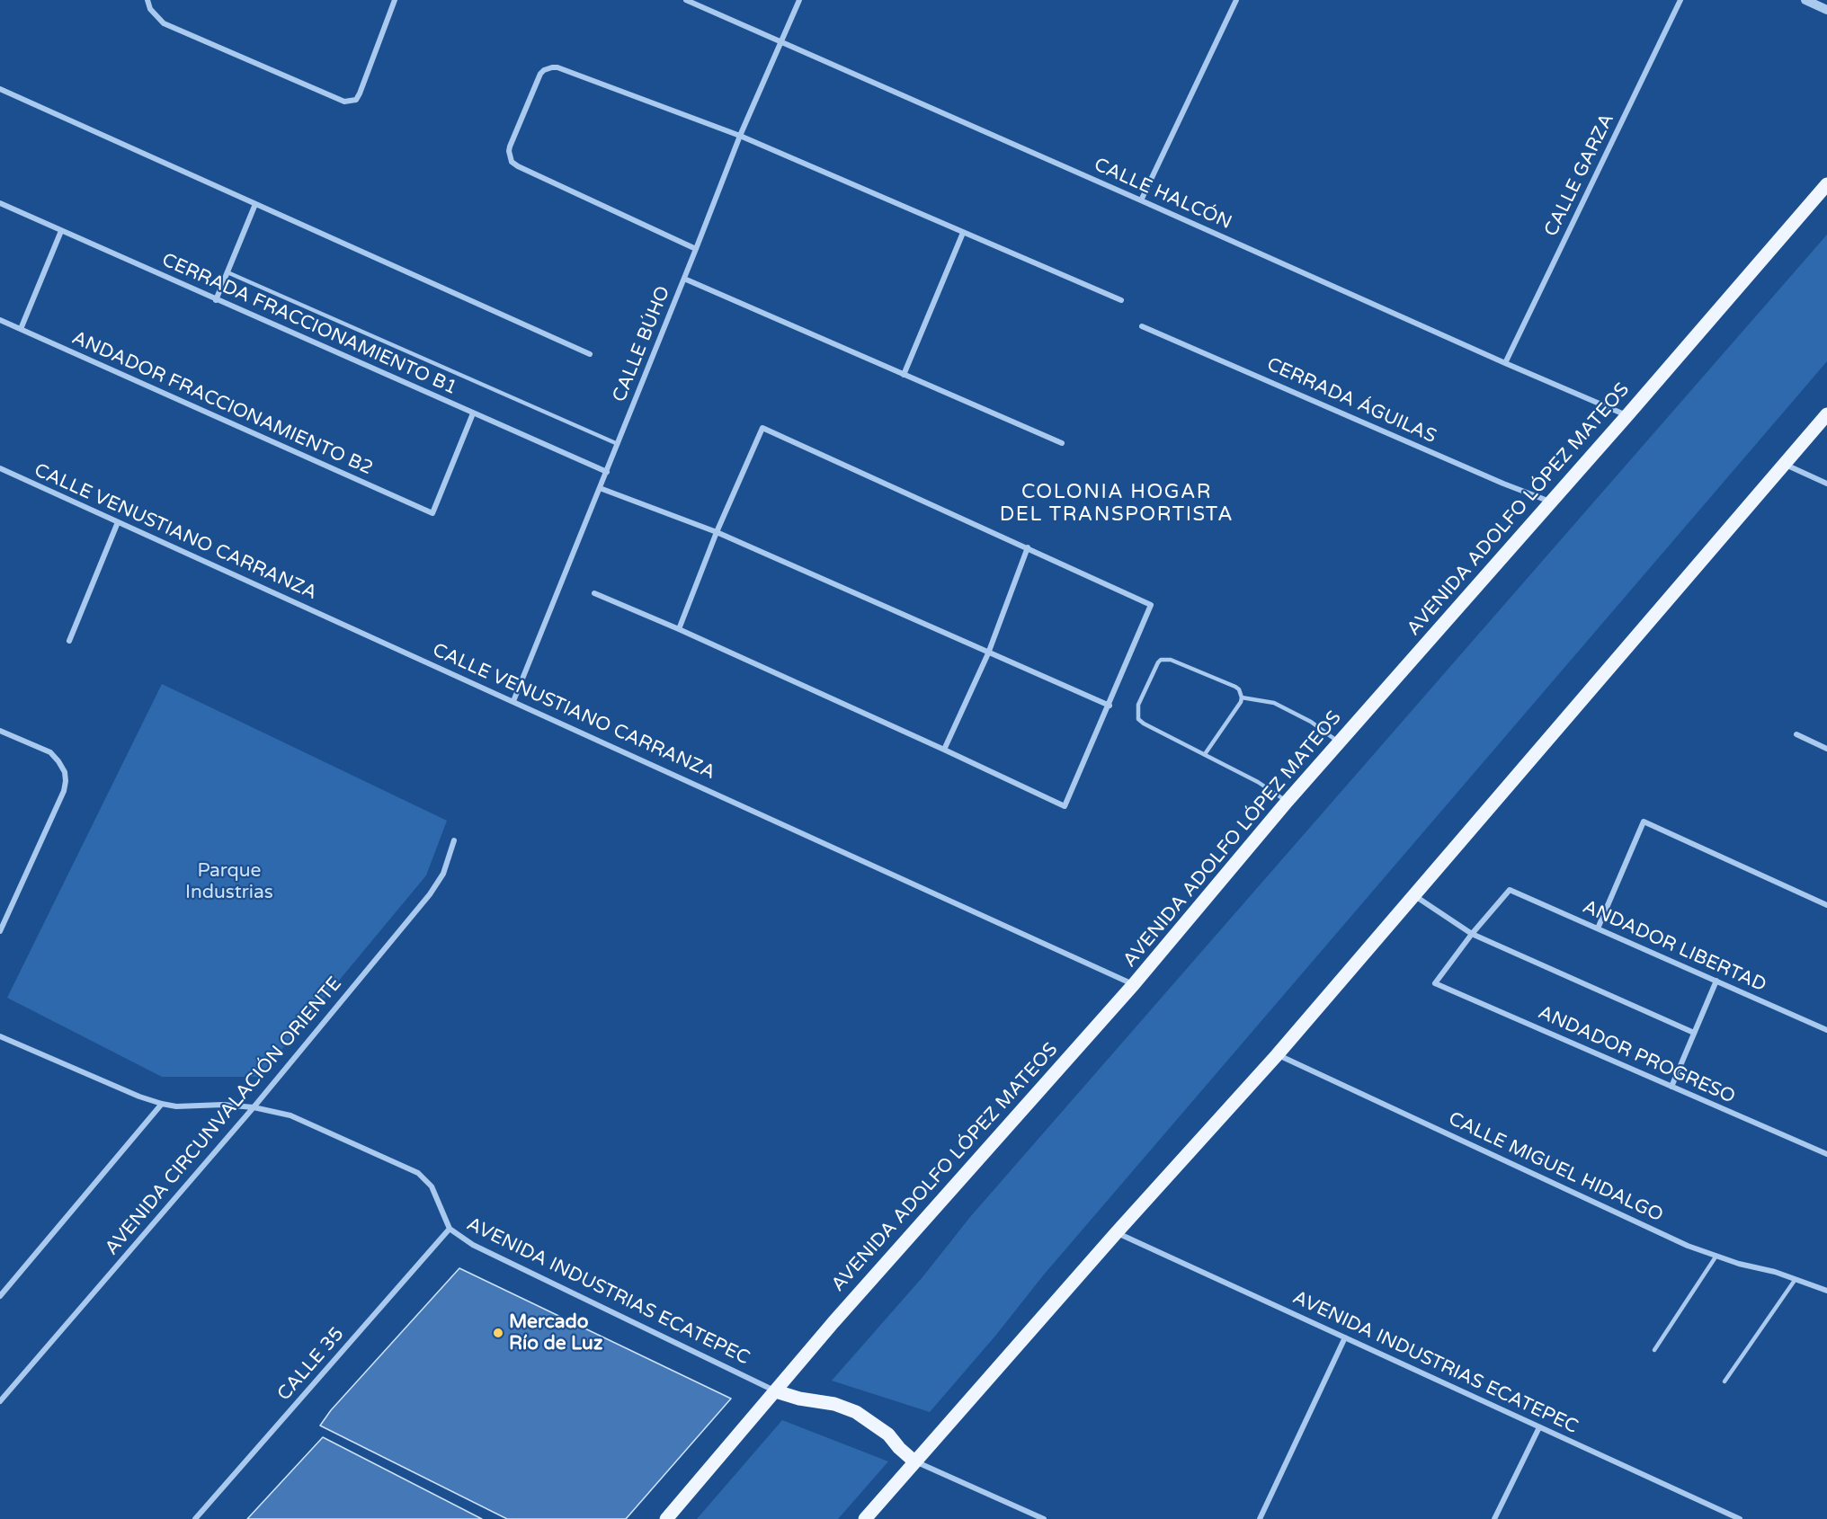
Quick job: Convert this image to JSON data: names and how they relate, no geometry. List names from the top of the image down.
{
  "streets": {
    "main road": ["AVENIDA ADOLFO LÓPEZ MATEOS"],
    "street": [
      "CALLE GARZA",
      "CALLE HALCÓN",
      "CERRADA FRACCIONAMIENTO B1",
      "CALLE BÚHO",
      "CERRADA ÁGUILAS",
      "ANDADOR FRACCIONAMIENTO B2",
      "CALLE VENUSTIANO CARRANZA",
      "ANDADOR LIBERTAD",
      "ANDADOR PROGRESO",
      "AVENIDA CIRCUNVALACIÓN ORIENTE",
      "CALLE MIGUEL HIDALGO",
      "AVENIDA INDUSTRIAS ECATEPEC",
      "CALLE 35"
    ]
  },
  "crossings": [
    ["CALLE GARZA", "CALLE HALCÓN"],
    ["CALLE HALCÓN", "CALLE BÚHO"],
    ["CALLE HALCÓN", "AVENIDA ADOLFO LÓPEZ MATEOS"],
    ["CERRADA FRACCIONAMIENTO B1", "CALLE BÚHO"],
    ["CERRADA FRACCIONAMIENTO B1", "ANDADOR FRACCIONAMIENTO B2"],
    ["CALLE BÚHO", "CALLE VENUSTIANO CARRANZA"],
    ["CERRADA ÁGUILAS", "AVENIDA ADOLFO LÓPEZ MATEOS"],
    ["AVENIDA ADOLFO LÓPEZ MATEOS", "CALLE VENUSTIANO CARRANZA"],
    ["AVENIDA ADOLFO LÓPEZ MATEOS", "AVENIDA INDUSTRIAS ECATEPEC"],
    ["ANDADOR LIBERTAD", "ANDADOR PROGRESO"],
    ["AVENIDA CIRCUNVALACIÓN ORIENTE", "AVENIDA INDUSTRIAS ECATEPEC"],
    ["AVENIDA INDUSTRIAS ECATEPEC", "CALLE 35"]
  ],
  "districts": ["COLONIA HOGAR DEL TRANSPORTISTA"],
  "parks": ["Parque Industrias"],
  "places": ["Mercado Río de Luz"]
}
